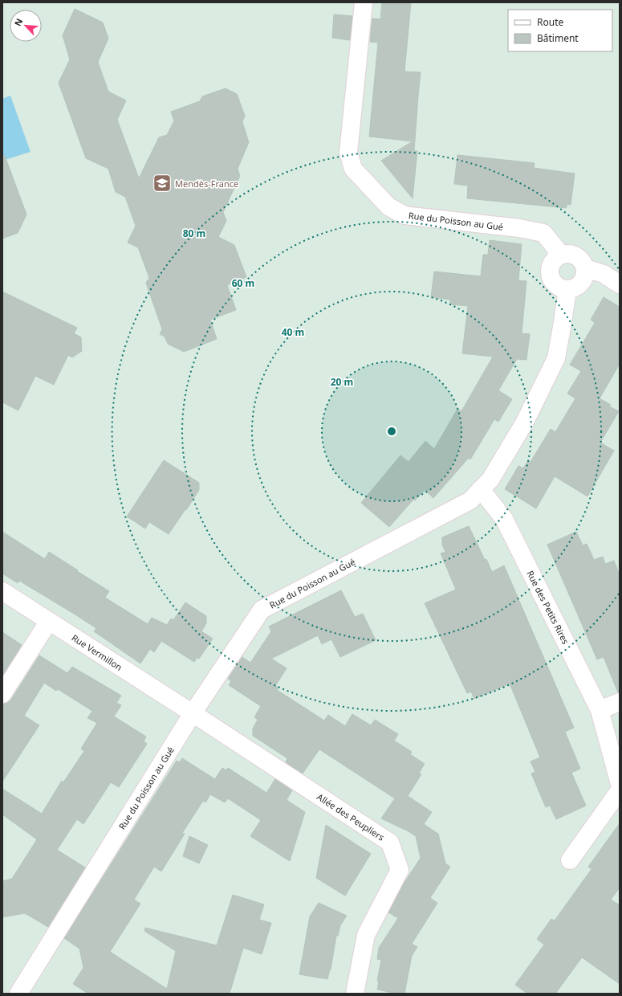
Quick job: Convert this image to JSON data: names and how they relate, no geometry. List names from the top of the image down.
{
  "streets": {
    "street": [
      "Rue du Poisson au Gué",
      "Rue des Petits Rires",
      "Rue Vermillon",
      "Allée des Peupliers"
    ]
  },
  "crossings": [
    ["Rue du Poisson au Gué", "Rue des Petits Rires"],
    ["Rue du Poisson au Gué", "Rue Vermillon"],
    ["Rue du Poisson au Gué", "Allée des Peupliers"],
    ["Rue Vermillon", "Allée des Peupliers"]
  ],
  "places": {
    "school or university": ["Mendès-France"]
  },
  "legend": ["Route", "Bâtiment"],
  "north": "top left",
  "rings": [
    "80 m",
    "60 m",
    "40 m",
    "20 m"
  ]
}
